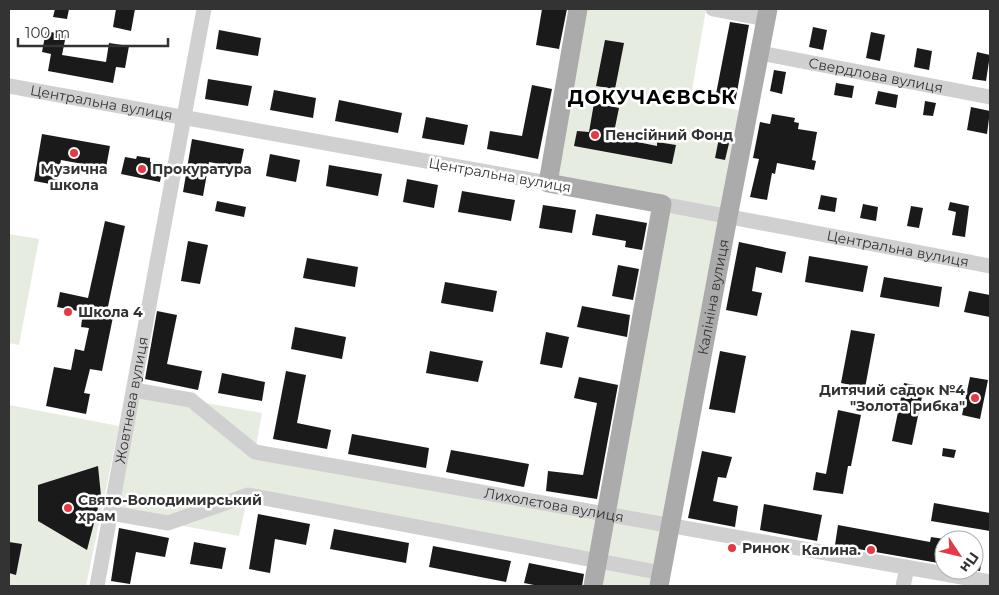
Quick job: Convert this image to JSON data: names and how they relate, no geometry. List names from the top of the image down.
{
  "streets": {
    "main road": ["Центральна вулиця", "Калініна вулиця"],
    "street": ["Свердлова вулиця", "Жовтнева вулиця", "Лихолєтова вулиця"]
  },
  "crossings": [
    ["Свердлова вулиця", "Калініна вулиця"],
    ["Центральна вулиця", "Калініна вулиця"],
    ["Центральна вулиця", "Жовтнева вулиця"],
    ["Калініна вулиця", "Лихолєтова вулиця"],
    ["Жовтнева вулиця", "Лихолєтова вулиця"]
  ],
  "districts": ["ДОКУЧАЄВСЬК"],
  "places": [
    "Пенсійний Фонд",
    "Музична школа",
    "Прокуратура",
    "Школа 4",
    "Дитячий садок №4 \"Золота рибка\"",
    "Свято-Володимирський храм",
    "Ринок",
    "Калина."
  ],
  "scale_bar": "100 m",
  "north": "bottom right"
}
